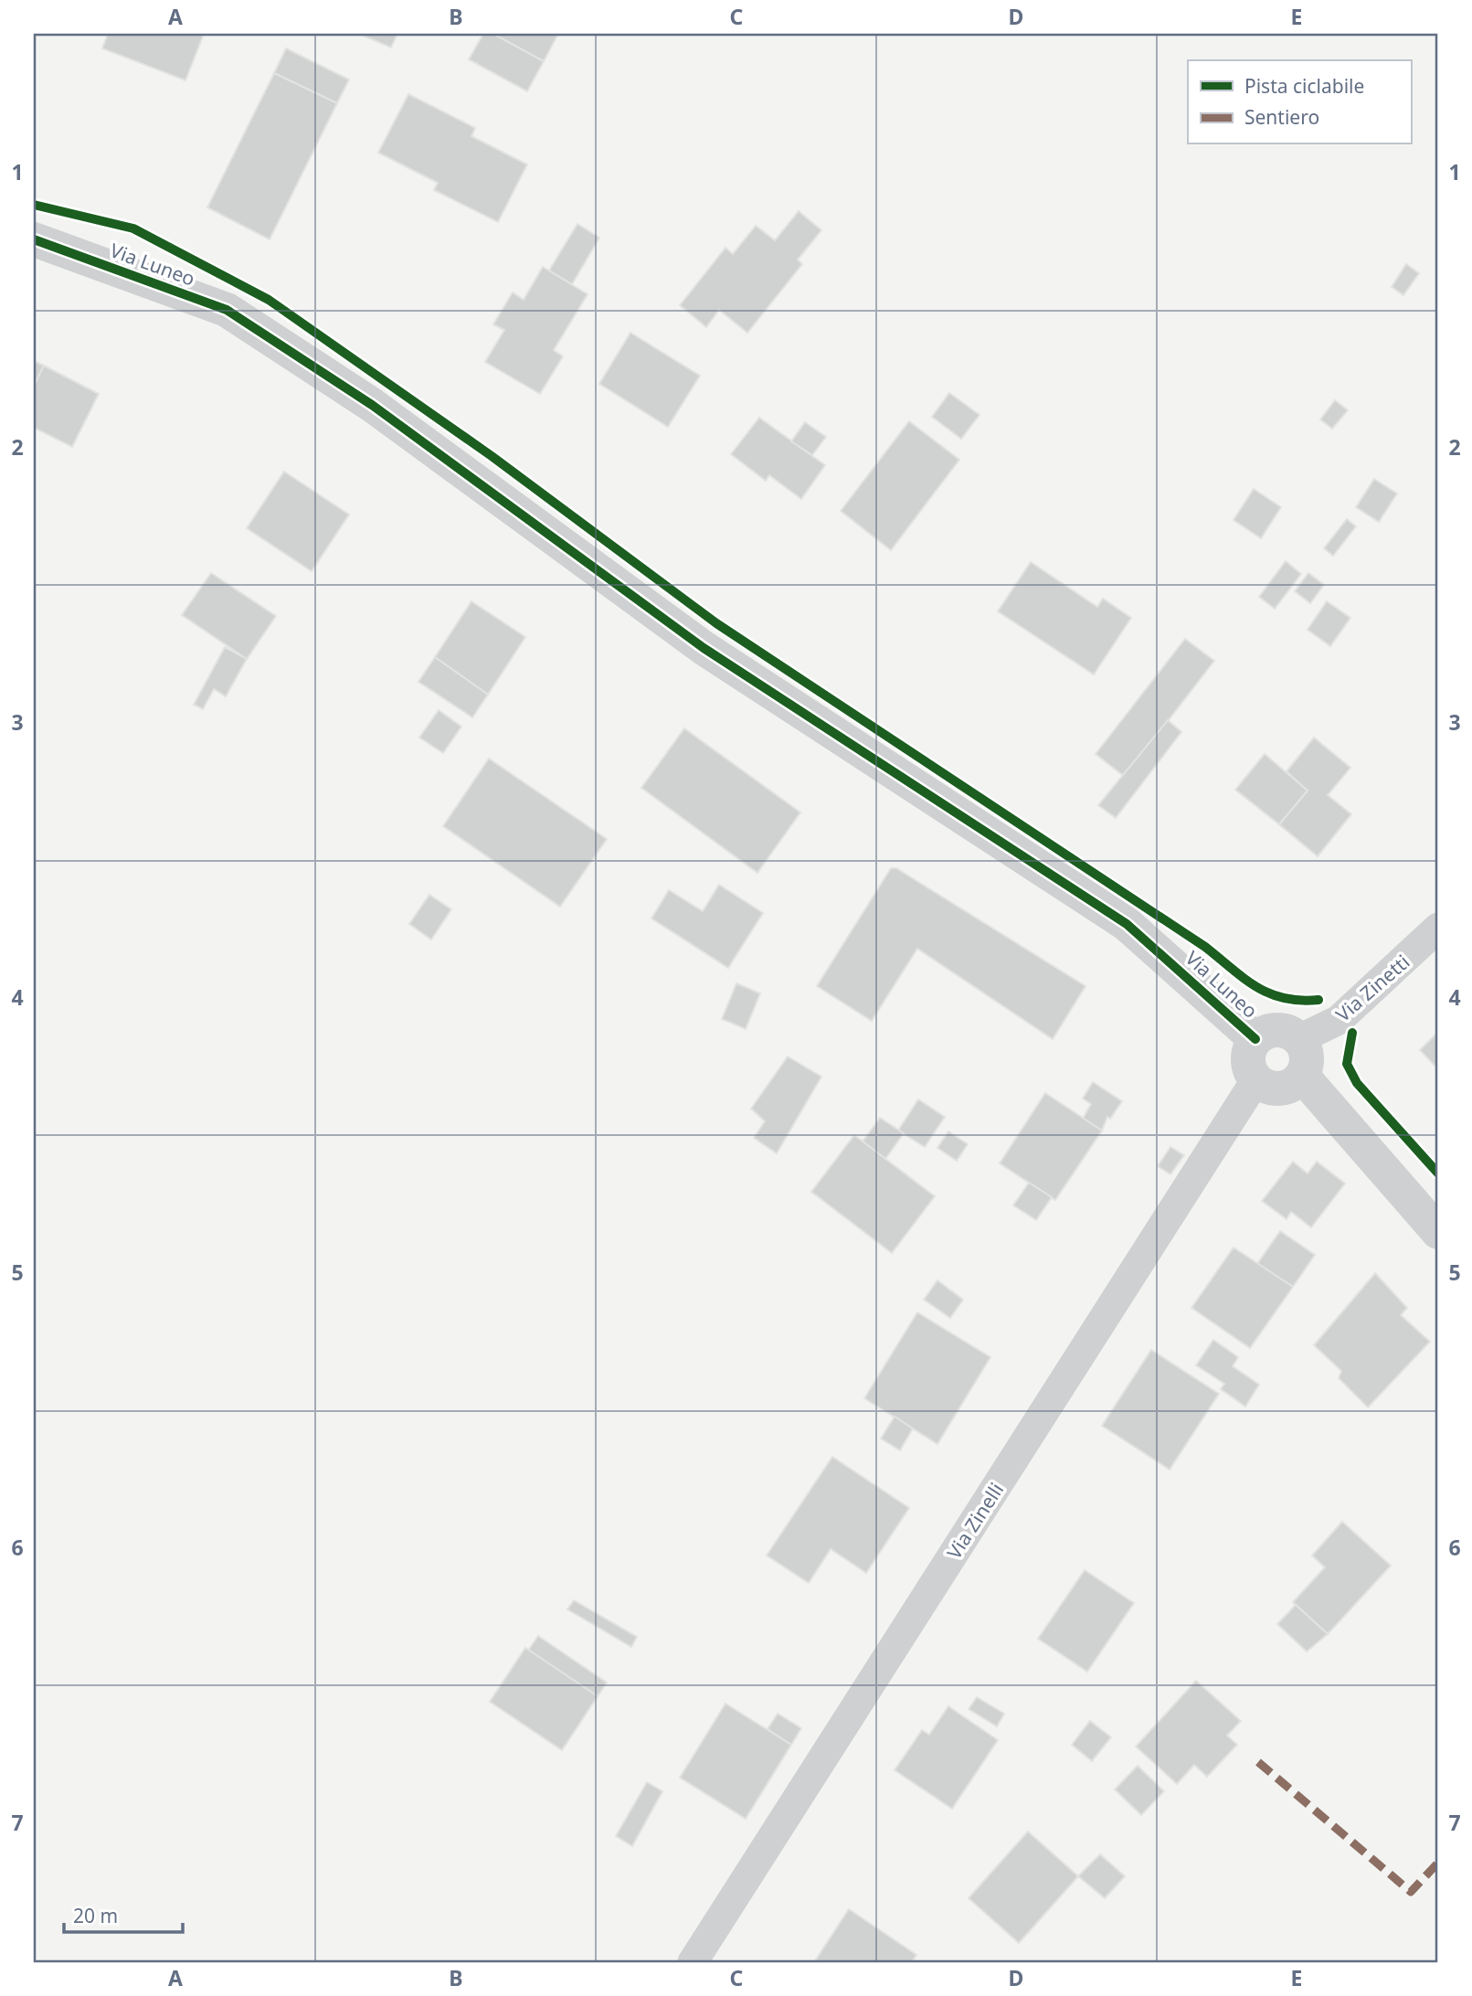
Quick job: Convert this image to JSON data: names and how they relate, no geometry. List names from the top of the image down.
{
  "streets": {
    "street": ["Via Luneo", "Via Zinetti", "Via Zinelli"]
  },
  "crossings": [
    ["Via Luneo", "Via Zinetti"],
    ["Via Luneo", "Via Zinelli"],
    ["Via Zinetti", "Via Zinelli"]
  ],
  "legend": ["Pista ciclabile", "Sentiero"],
  "scale_bar": "20 m",
  "grid": {
    "columns": [
      "A",
      "B",
      "C",
      "D",
      "E"
    ],
    "rows": [
      "1",
      "2",
      "3",
      "4",
      "5",
      "6",
      "7"
    ]
  }
}
